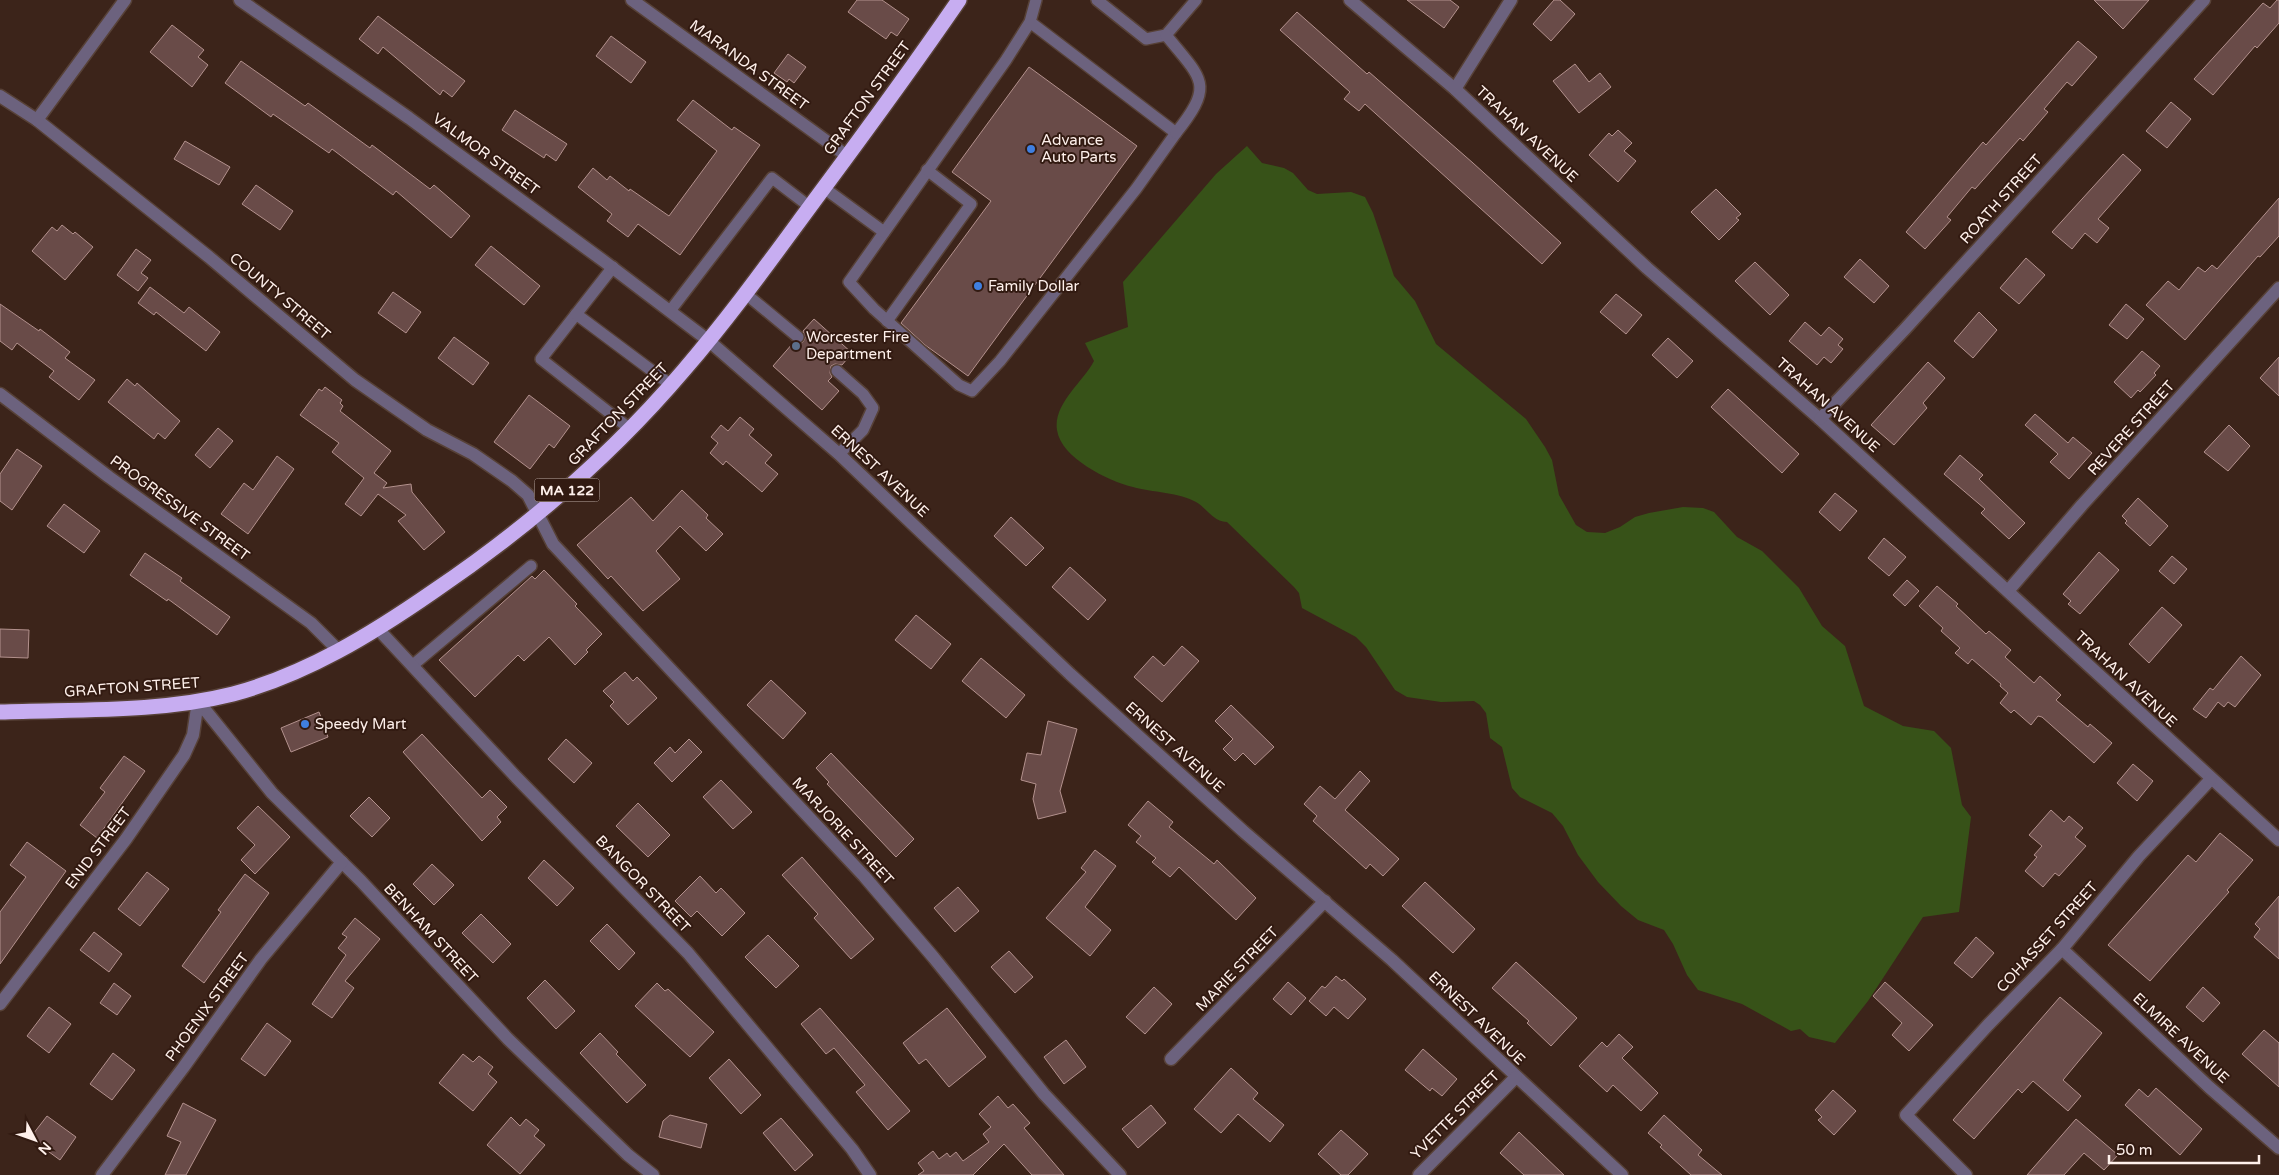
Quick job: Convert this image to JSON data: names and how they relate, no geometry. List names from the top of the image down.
{
  "streets": {
    "highway": ["GRAFTON STREET", "MA 122"],
    "street": [
      "MARANDA STREET",
      "TRAHAN AVENUE",
      "VALMOR STREET",
      "ROATH STREET",
      "COUNTY STREET",
      "REVERE STREET",
      "ERNEST AVENUE",
      "PROGRESSIVE STREET",
      "MARJORIE STREET",
      "ENID STREET",
      "BANGOR STREET",
      "BENHAM STREET",
      "COHASSET STREET",
      "MARIE STREET",
      "PHOENIX STREET",
      "ELMIRE AVENUE",
      "YVETTE STREET"
    ]
  },
  "crossings": [
    ["MARANDA STREET", "GRAFTON STREET"],
    ["GRAFTON STREET", "VALMOR STREET"],
    ["GRAFTON STREET", "COUNTY STREET"],
    ["GRAFTON STREET", "ERNEST AVENUE"],
    ["GRAFTON STREET", "PROGRESSIVE STREET"],
    ["GRAFTON STREET", "MARJORIE STREET"],
    ["GRAFTON STREET", "ENID STREET"],
    ["GRAFTON STREET", "BANGOR STREET"],
    ["GRAFTON STREET", "BENHAM STREET"],
    ["TRAHAN AVENUE", "ROATH STREET"],
    ["TRAHAN AVENUE", "REVERE STREET"],
    ["TRAHAN AVENUE", "COHASSET STREET"],
    ["VALMOR STREET", "ERNEST AVENUE"],
    ["COUNTY STREET", "MARJORIE STREET"],
    ["ERNEST AVENUE", "MARIE STREET"],
    ["ERNEST AVENUE", "YVETTE STREET"],
    ["ENID STREET", "BENHAM STREET"],
    ["BENHAM STREET", "PHOENIX STREET"],
    ["COHASSET STREET", "ELMIRE AVENUE"]
  ],
  "places": [
    "Advance Auto Parts",
    "Family Dollar",
    "Worcester Fire Department",
    "Speedy Mart"
  ],
  "scale_bar": "50 m",
  "north": "bottom right"
}
